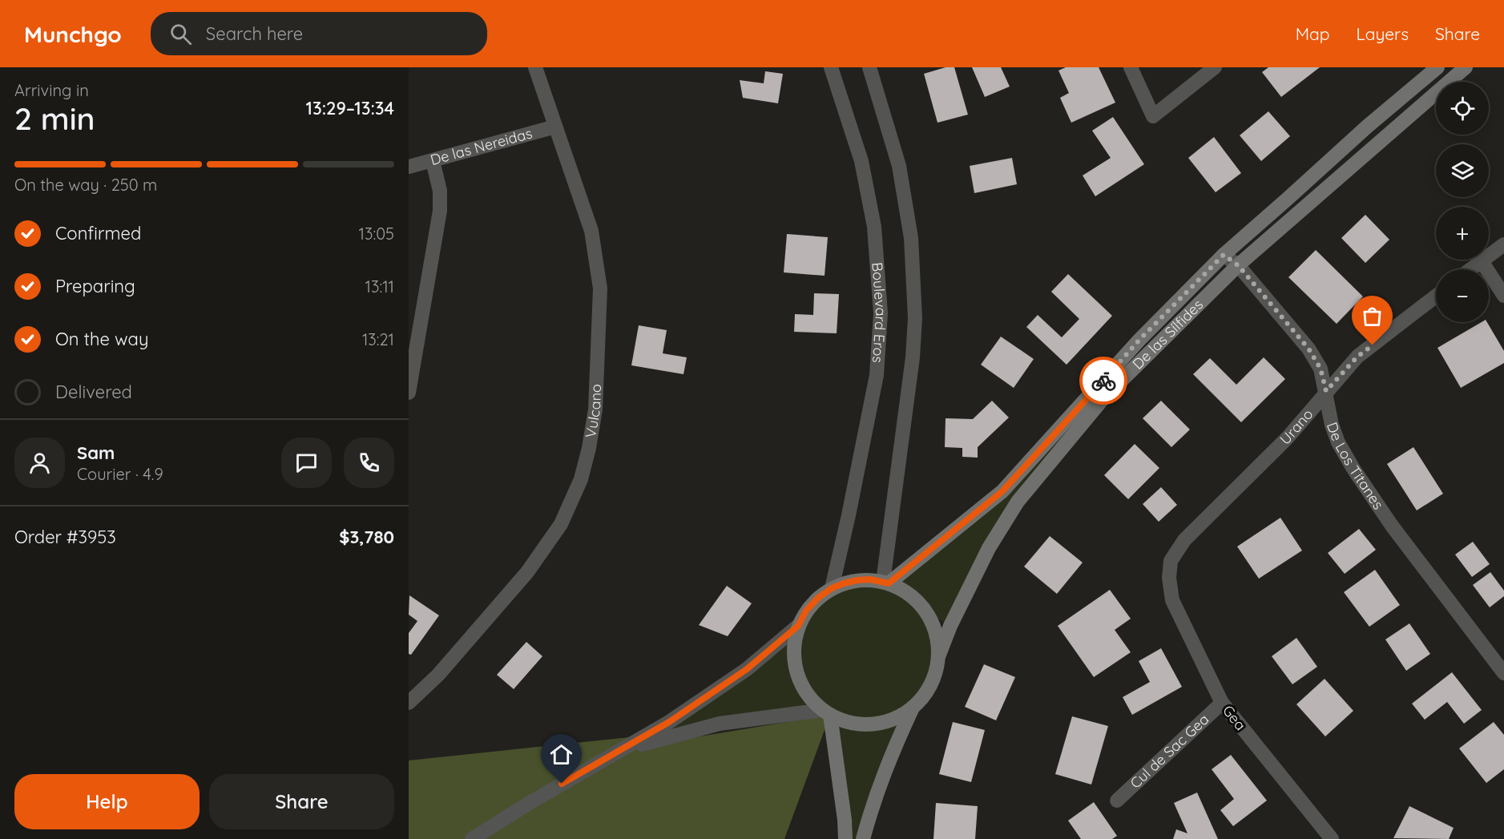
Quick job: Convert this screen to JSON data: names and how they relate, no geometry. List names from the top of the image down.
{
  "streets": {
    "main road": ["De las Sílfides"],
    "street": [
      "De las Nereidas",
      "Boulevard Eros",
      "Vulcano",
      "Urano",
      "De Los Titanes",
      "Gea",
      "Cul de Sac Gea"
    ]
  },
  "crossings": [
    ["De las Nereidas", "Vulcano"],
    ["Boulevard Eros", "De las Sílfides"],
    ["De las Sílfides", "De Los Titanes"],
    ["Urano", "De Los Titanes"],
    ["Urano", "Gea"],
    ["Gea", "Cul de Sac Gea"]
  ],
  "page": {
    "header": "Munchgo",
    "search": "Search here",
    "nav": ["Map", "Layers", "Share"],
    "heading": ["2 min", "Arriving in", "13:29–13:34"],
    "panel": [
      "Sam",
      "Courier · 4.9",
      "Order #3953",
      "$3,780"
    ],
    "map_buttons": ["+", "−"],
    "bar": "On the way · 250 m",
    "list": [
      ["Confirmed", "13:05"],
      ["Preparing", "13:11"],
      ["On the way", "13:21"],
      "Delivered"
    ],
    "buttons": ["Help", "Share"]
  }
}
